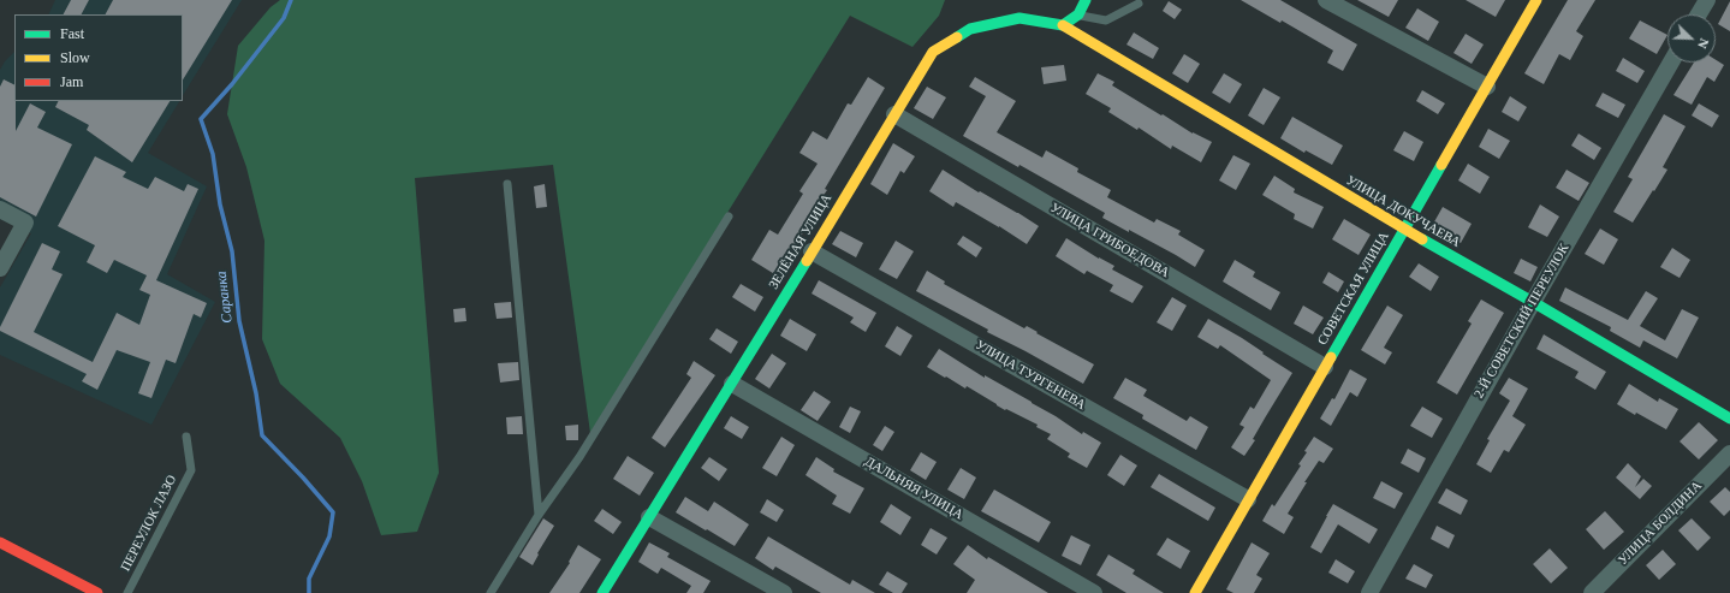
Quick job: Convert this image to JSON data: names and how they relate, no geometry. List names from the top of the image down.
{
  "streets": {
    "street": [
      "УЛИЦА ДОКУЧАЕВА",
      "УЛИЦА ГРИБОЕДОВА",
      "ЗЕЛЁНАЯ УЛИЦА",
      "СОВЕТСКАЯ УЛИЦА",
      "2-Й СОВЕТСКИЙ ПЕРЕУЛОК",
      "УЛИЦА ТУРГЕНЕВА",
      "ДАЛЬНЯЯ УЛИЦА",
      "УЛИЦА БОЛДИНА"
    ],
    "lane": ["ПЕРЕУЛОК ЛАЗО"]
  },
  "crossings": [
    ["УЛИЦА ДОКУЧАЕВА", "ЗЕЛЁНАЯ УЛИЦА"],
    ["УЛИЦА ДОКУЧАЕВА", "СОВЕТСКАЯ УЛИЦА"],
    ["УЛИЦА ДОКУЧАЕВА", "2-Й СОВЕТСКИЙ ПЕРЕУЛОК"],
    ["УЛИЦА ГРИБОЕДОВА", "ЗЕЛЁНАЯ УЛИЦА"],
    ["УЛИЦА ГРИБОЕДОВА", "СОВЕТСКАЯ УЛИЦА"],
    ["ЗЕЛЁНАЯ УЛИЦА", "УЛИЦА ТУРГЕНЕВА"],
    ["ЗЕЛЁНАЯ УЛИЦА", "ДАЛЬНЯЯ УЛИЦА"],
    ["СОВЕТСКАЯ УЛИЦА", "УЛИЦА ТУРГЕНЕВА"]
  ],
  "water": ["Саранка"],
  "legend": ["Fast", "Slow", "Jam"],
  "north": "bottom right"
}
